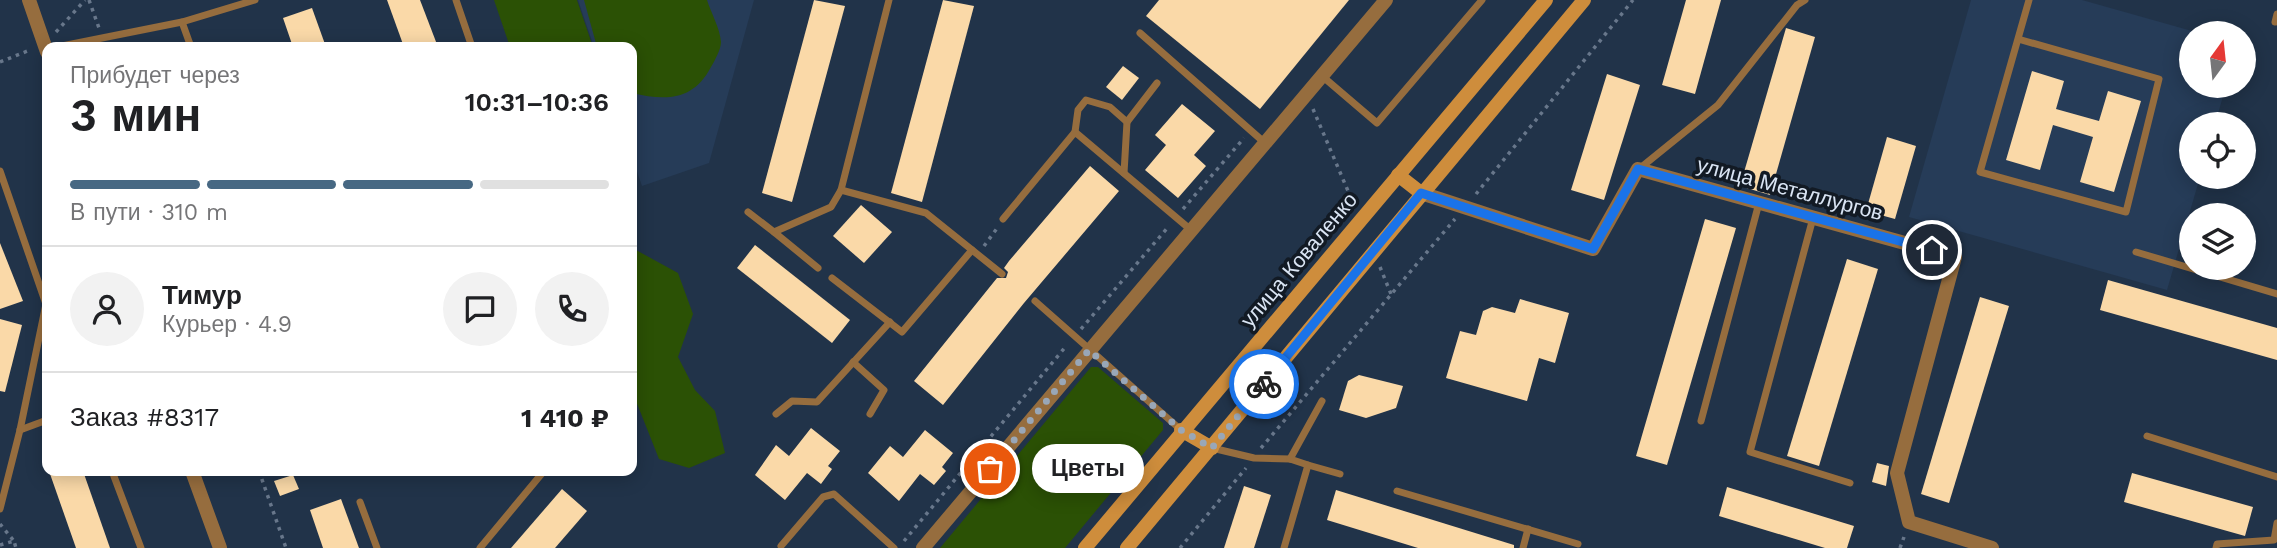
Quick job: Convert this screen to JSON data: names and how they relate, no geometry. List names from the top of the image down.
{
  "streets": {
    "main road": ["улица Коваленко"],
    "street": ["улица Металлургов"]
  },
  "places": ["Цветы"],
  "north": "top",
  "page": {
    "heading": ["3 мин", "Прибудет через", "10:31–10:36"],
    "panel": [
      "Тимур",
      "Курьер · 4.9",
      "Заказ #8317",
      "1 410 ₽"
    ],
    "bar": "В пути · 310 m",
    "bubble": "Цветы"
  }
}
